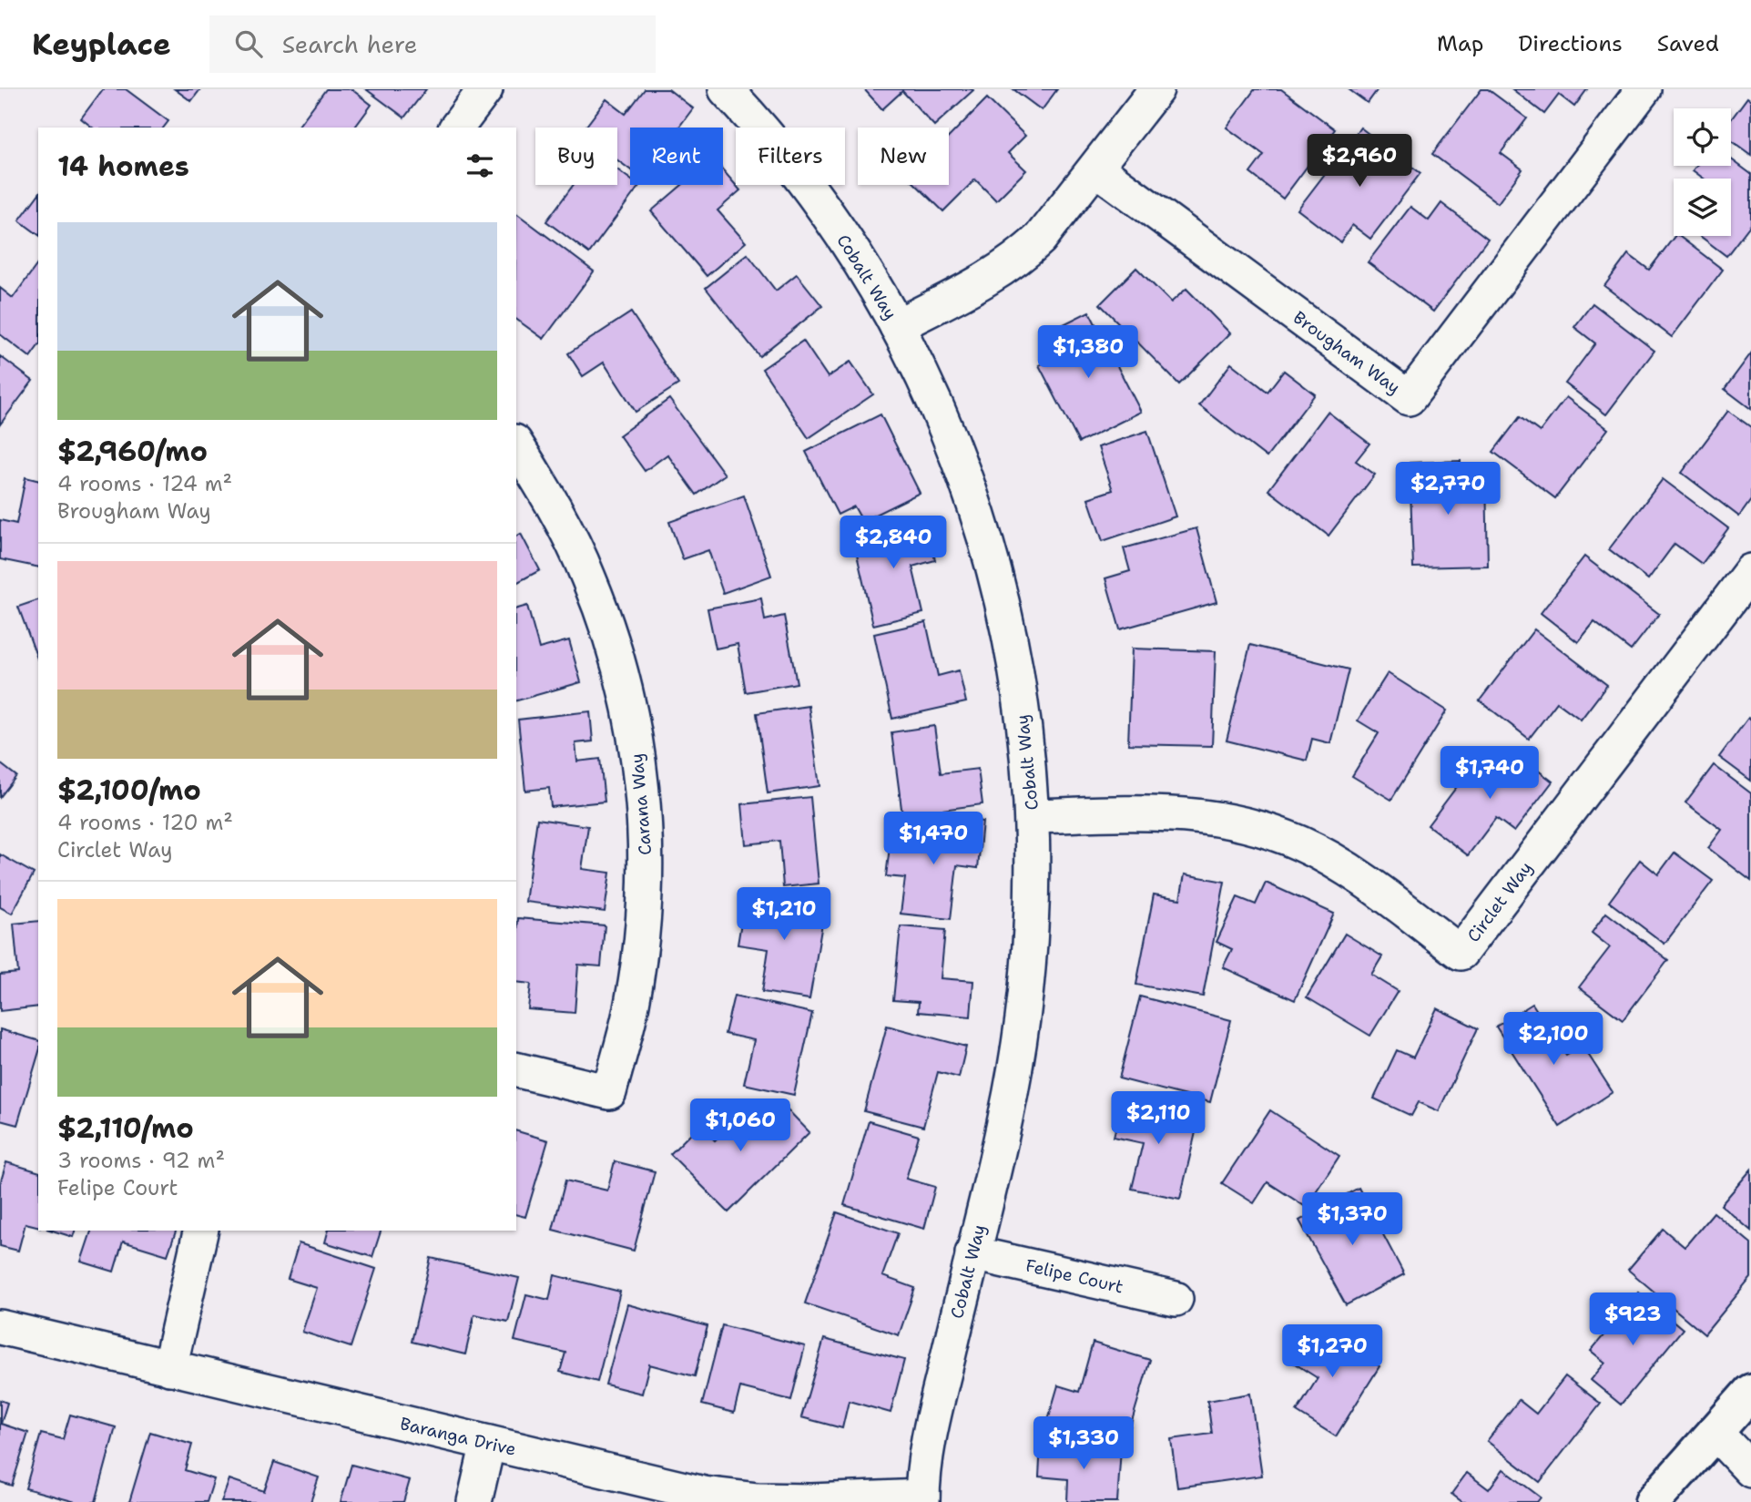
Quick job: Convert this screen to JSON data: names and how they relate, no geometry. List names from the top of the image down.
{
  "streets": {
    "street": [
      "Cobalt Way",
      "Brougham Way",
      "Carana Way",
      "Circlet Way",
      "Felipe Court",
      "Baranga Drive"
    ]
  },
  "crossings": [
    ["Cobalt Way", "Circlet Way"],
    ["Cobalt Way", "Felipe Court"],
    ["Cobalt Way", "Baranga Drive"]
  ],
  "page": {
    "header": "Keyplace",
    "search": "Search here",
    "nav": ["Map", "Directions", "Saved"],
    "chip": [
      "Buy",
      "Rent",
      "Filters",
      "New"
    ],
    "heading": "14 homes",
    "price": [
      "$2,960",
      "$1,380",
      "$2,770",
      "$2,840",
      "$1,740",
      "$1,470",
      "$1,210",
      "$2,100",
      "$2,110",
      "$1,060",
      "$1,370",
      "$923",
      "$1,270",
      "$1,330"
    ],
    "list": [
      {
        "name": "$2,960/mo",
        "note": "4 rooms · 124 m² · Brougham Way"
      },
      {
        "name": "$2,100/mo",
        "note": "4 rooms · 120 m² · Circlet Way"
      },
      {
        "name": "$2,110/mo",
        "note": "3 rooms · 92 m² · Felipe Court"
      }
    ]
  }
}
